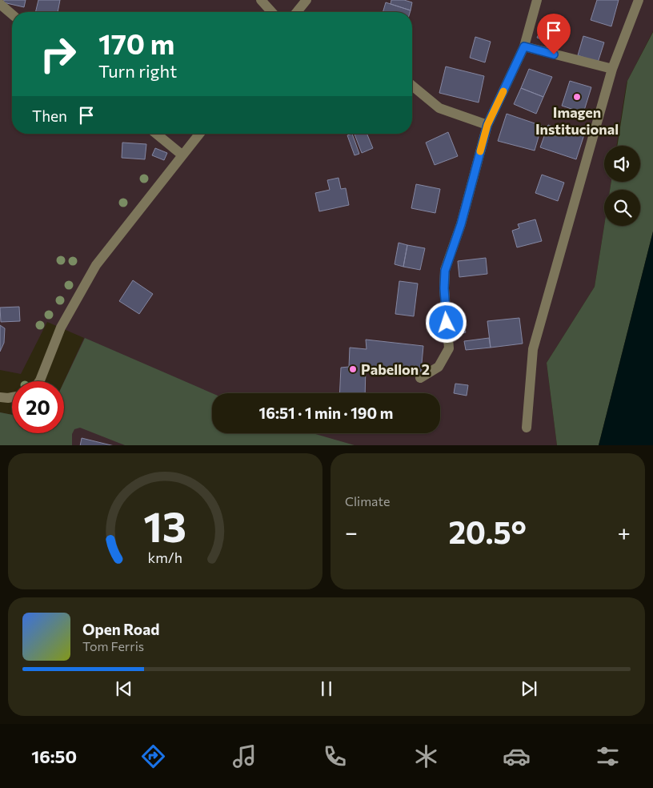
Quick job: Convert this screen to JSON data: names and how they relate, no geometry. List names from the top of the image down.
{
  "places": ["Imagen Institucional", "Pabellon 2"],
  "page": {
    "turn": ["170 m", "Turn right"],
    "then": "Then",
    "limit": "20",
    "trip": "16:51 · 1 min · 190 m",
    "tile": "Climate",
    "heat": ["−", "20.5°", "+"],
    "song": ["Open Road", "Tom Ferris"],
    "tabs": "16:50",
    "gauge": ["13", "km/h"]
  }
}
